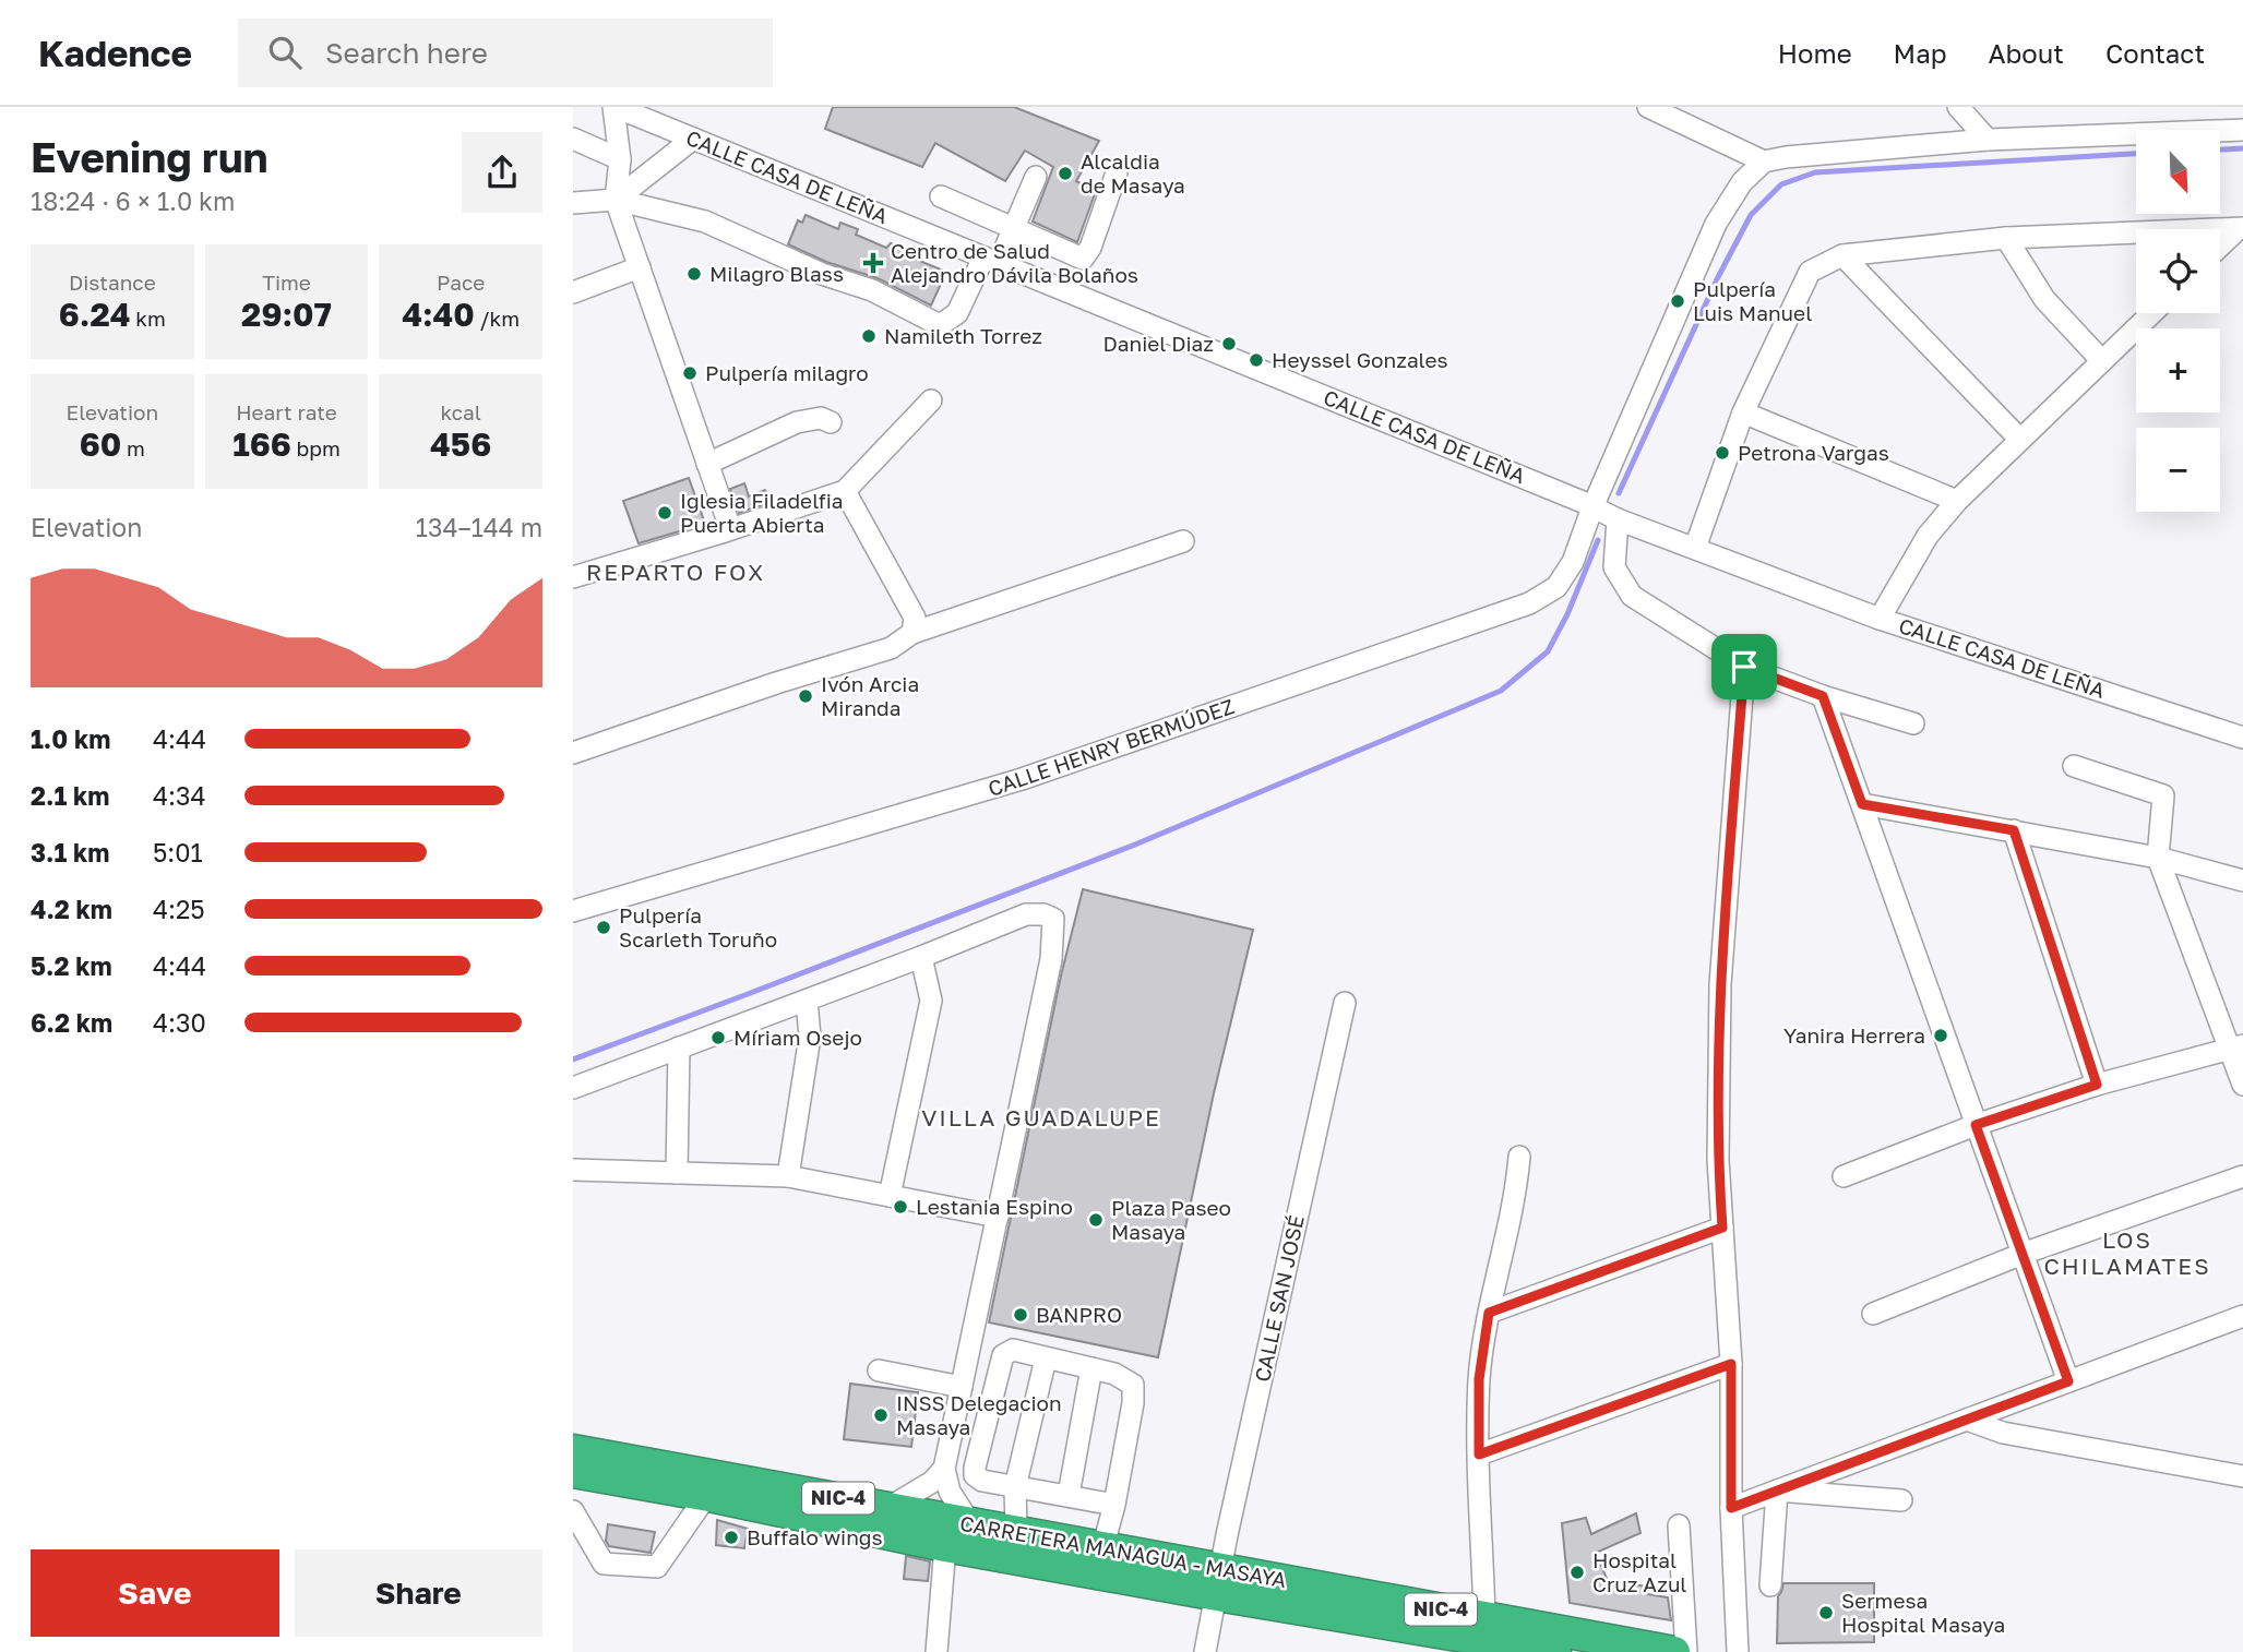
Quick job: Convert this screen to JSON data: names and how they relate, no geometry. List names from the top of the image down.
{
  "streets": {
    "highway": ["NIC-4", "CARRETERA MANAGUA - MASAYA"],
    "street": ["CALLE CASA DE LEÑA", "CALLE HENRY BERMÚDEZ", "CALLE SAN JOSÉ"]
  },
  "crossings": [
    ["CALLE CASA DE LEÑA", "CALLE HENRY BERMÚDEZ"],
    ["CALLE SAN JOSÉ", "CARRETERA MANAGUA - MASAYA"]
  ],
  "districts": ["REPARTO FOX", "VILLA GUADALUPE", "LOS CHILAMATES"],
  "places": {
    "other": [
      "Alcaldia de Masaya",
      "Milagro Blass",
      "Pulpería Luis Manuel",
      "Namileth Torrez",
      "Daniel Diaz",
      "Heyssel Gonzales",
      "Pulpería milagro",
      "Petrona Vargas",
      "Iglesia Filadelfia Puerta Abierta",
      "Ivón Arcia Miranda",
      "Pulpería Scarleth Toruño",
      "Yanira Herrera",
      "Míriam Osejo",
      "Lestania Espino",
      "Plaza Paseo Masaya",
      "BANPRO",
      "INSS Delegacion Masaya",
      "Buffalo wings",
      "Hospital Cruz Azul",
      "Sermesa Hospital Masaya"
    ],
    "health": ["Centro de Salud Alejandro Dávila Bolaños"]
  },
  "north": "bottom right",
  "page": {
    "header": "Kadence",
    "search": "Search here",
    "nav": [
      "Home",
      "Map",
      "About",
      "Contact"
    ],
    "heading": ["Evening run", "18:24 · 6 × 1.0 km"],
    "map_buttons": ["+", "−"],
    "stats": [
      ["Distance", "6.24 km"],
      ["Time", "29:07"],
      ["Pace", "4:40 /km"],
      ["Elevation", "60 m"],
      ["Heart rate", "166 bpm"],
      ["kcal", "456"]
    ],
    "chart": ["Elevation", "134–144 m"],
    "list": [
      {
        "name": "1.0 km",
        "note": "4:44"
      },
      {
        "name": "2.1 km",
        "note": "4:34"
      },
      {
        "name": "3.1 km",
        "note": "5:01"
      },
      {
        "name": "4.2 km",
        "note": "4:25"
      },
      {
        "name": "5.2 km",
        "note": "4:44"
      },
      {
        "name": "6.2 km",
        "note": "4:30"
      }
    ],
    "buttons": ["Save", "Share"]
  }
}
